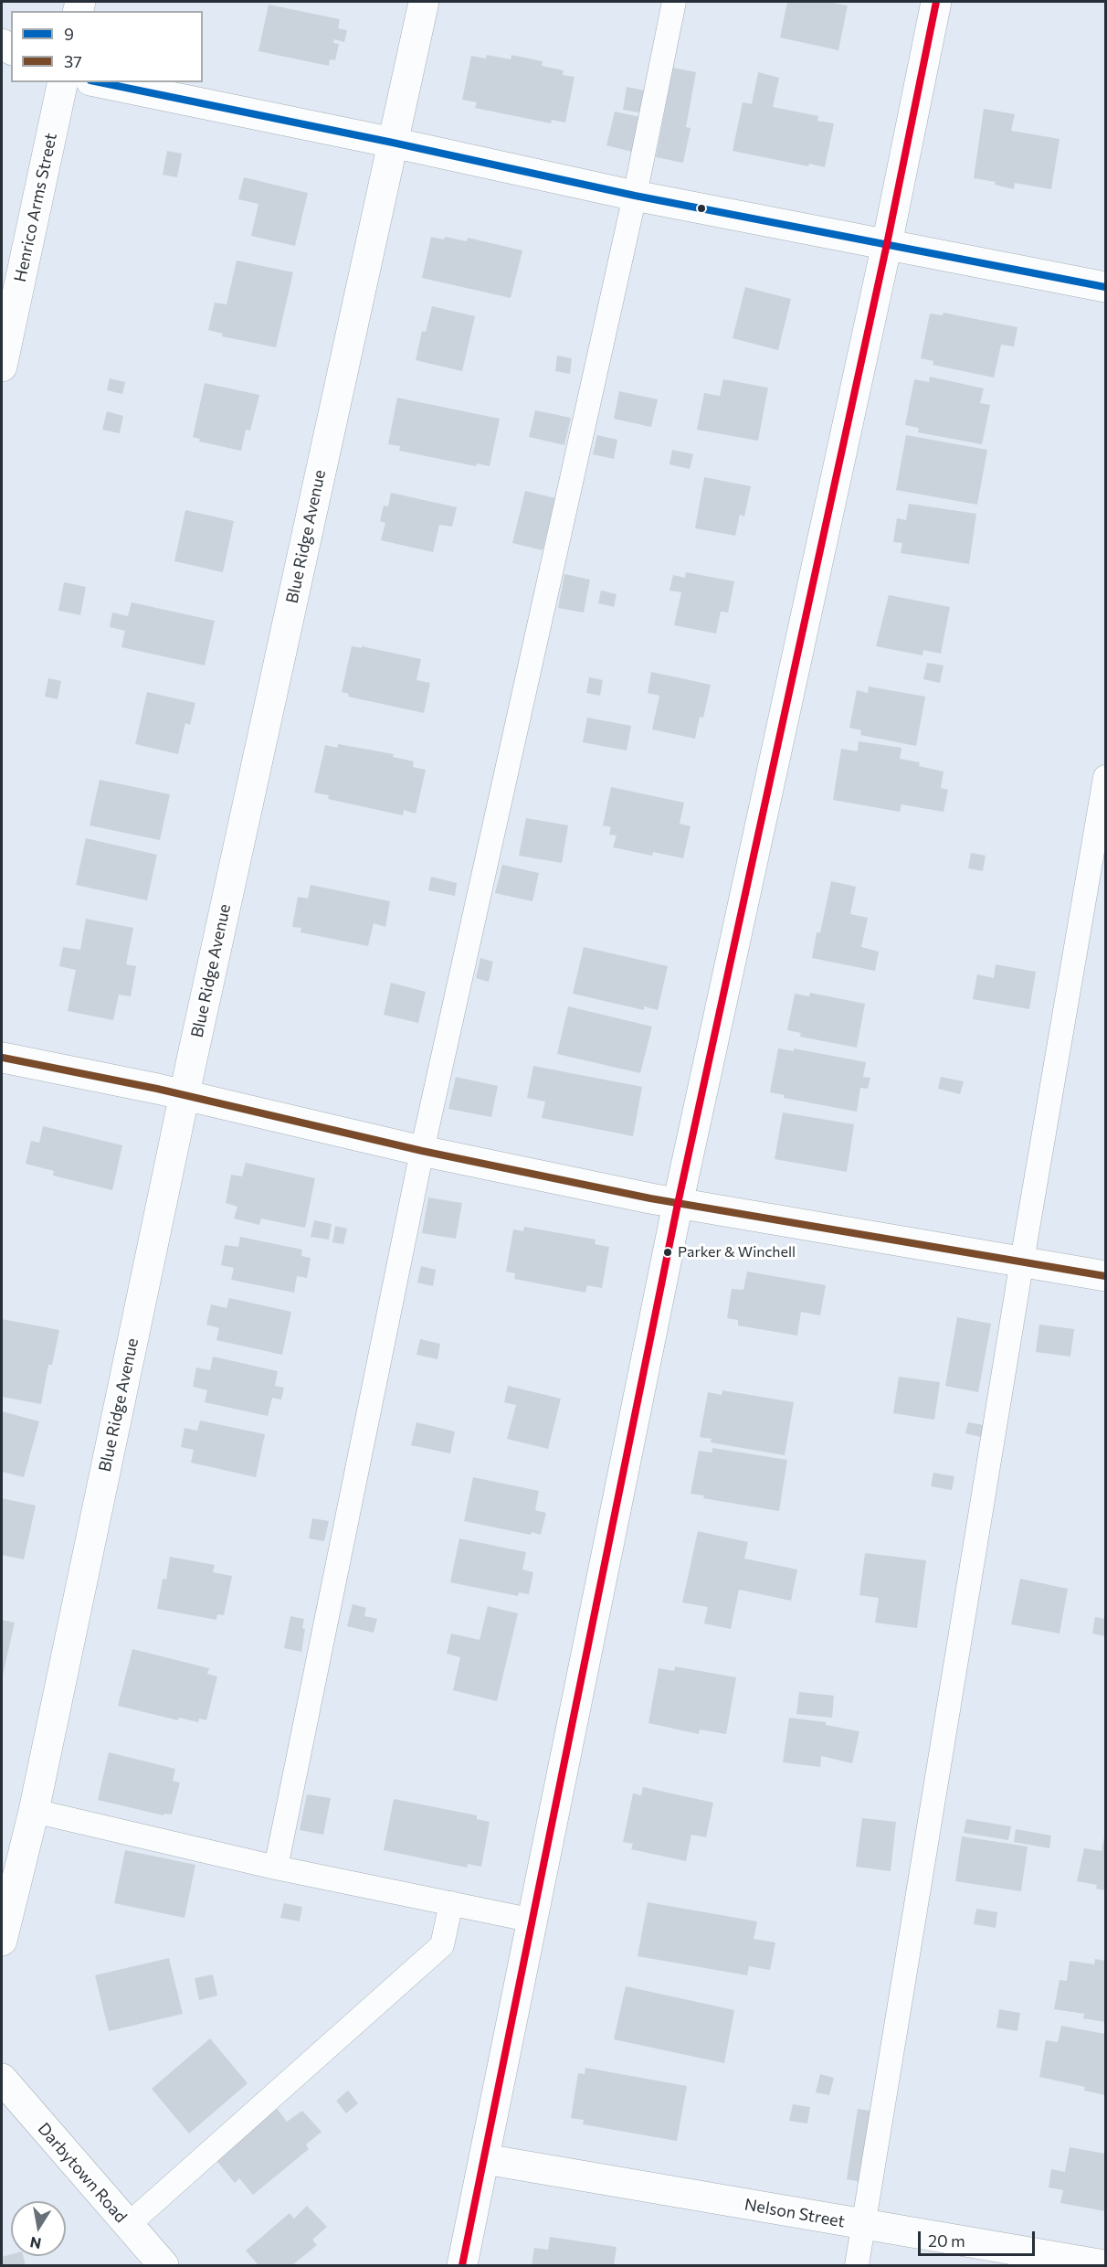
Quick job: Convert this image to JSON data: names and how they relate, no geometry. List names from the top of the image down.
{
  "streets": {
    "street": [
      "Henrico Arms Street",
      "Blue Ridge Avenue",
      "Darbytown Road",
      "Nelson Street"
    ]
  },
  "places": ["Parker & Winchell"],
  "lines": ["transit line 9", "transit line 37"],
  "legend": ["9", "37"],
  "scale_bar": "20 m",
  "north": "bottom"
}
